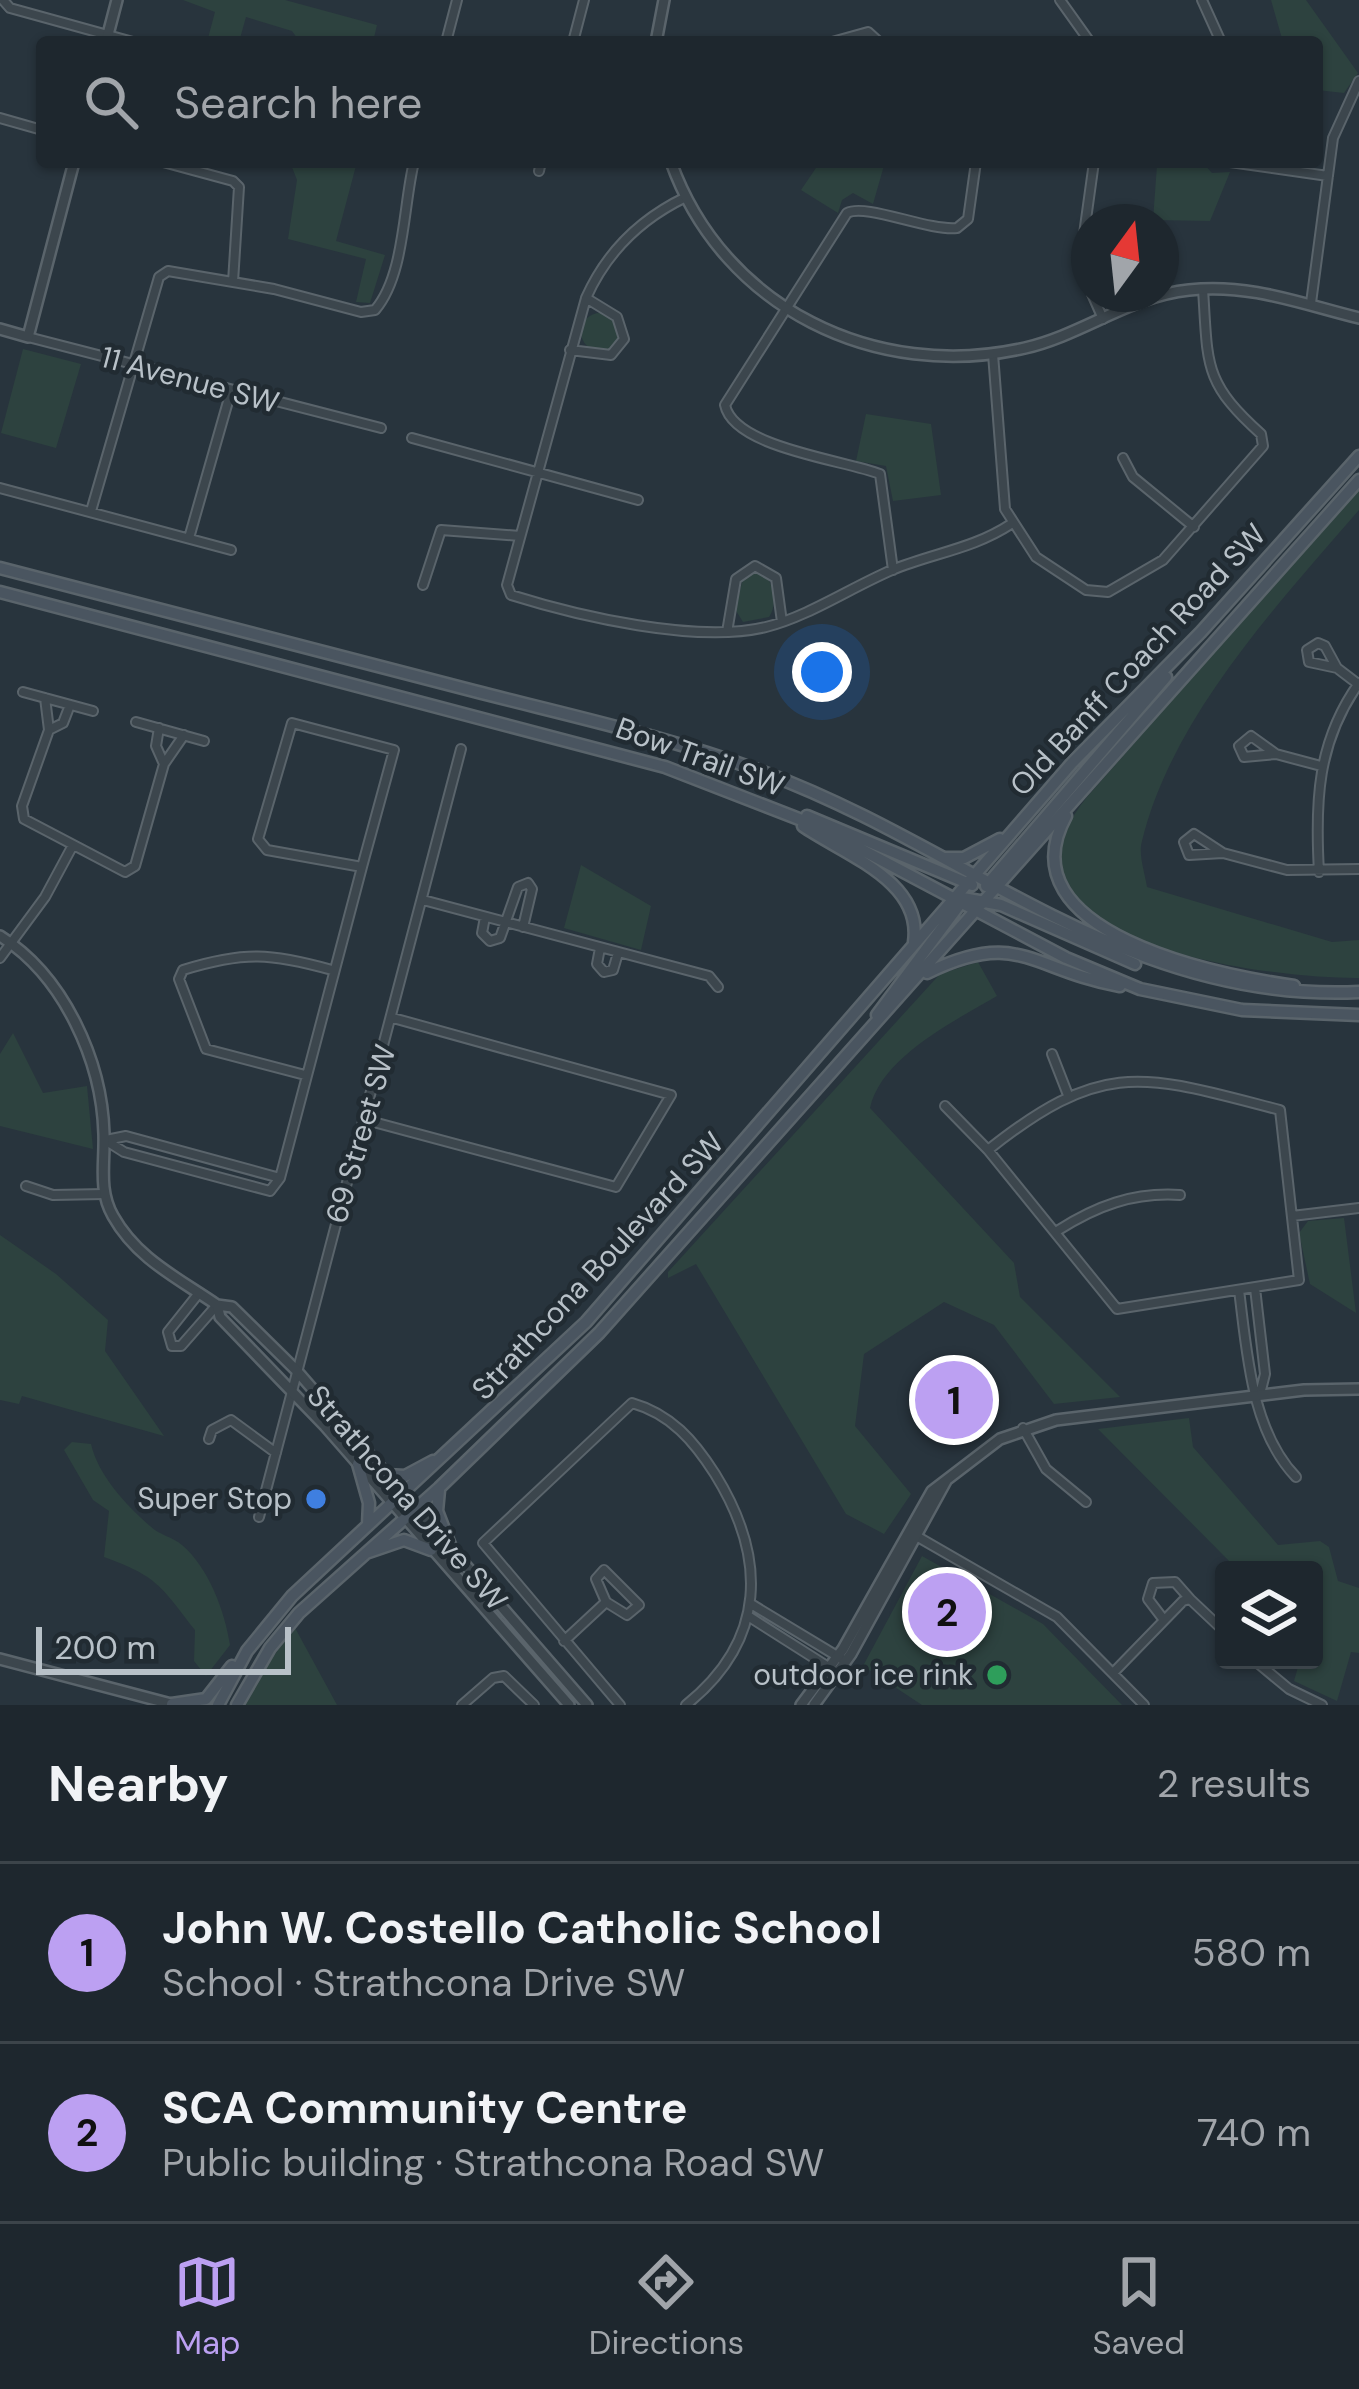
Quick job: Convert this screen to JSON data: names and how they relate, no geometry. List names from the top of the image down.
{
  "streets": {
    "main road": ["Old Banff Coach Road SW", "Bow Trail SW", "Strathcona Boulevard SW"],
    "street": ["11 Avenue SW", "69 Street SW", "Strathcona Drive SW"]
  },
  "crossings": [
    ["Old Banff Coach Road SW", "Bow Trail SW"],
    ["Old Banff Coach Road SW", "Strathcona Boulevard SW"],
    ["Bow Trail SW", "Strathcona Boulevard SW"],
    ["69 Street SW", "Strathcona Drive SW"],
    ["Strathcona Boulevard SW", "Strathcona Drive SW"]
  ],
  "places": ["Super Stop", "outdoor ice rink"],
  "scale_bar": "200 m",
  "north": "top",
  "page": {
    "search": "Search here",
    "pins": ["1", "2"],
    "scale": "200 m",
    "heading": ["Nearby", "2 results"],
    "list": [
      {
        "mark": "1",
        "name": "John W. Costello Catholic School",
        "note": "School · Strathcona Drive SW",
        "value": "580 m"
      },
      {
        "mark": "2",
        "name": "SCA Community Centre",
        "note": "Public building · Strathcona Road SW",
        "value": "740 m"
      }
    ],
    "nav": ["Map", "Directions", "Saved"]
  }
}
